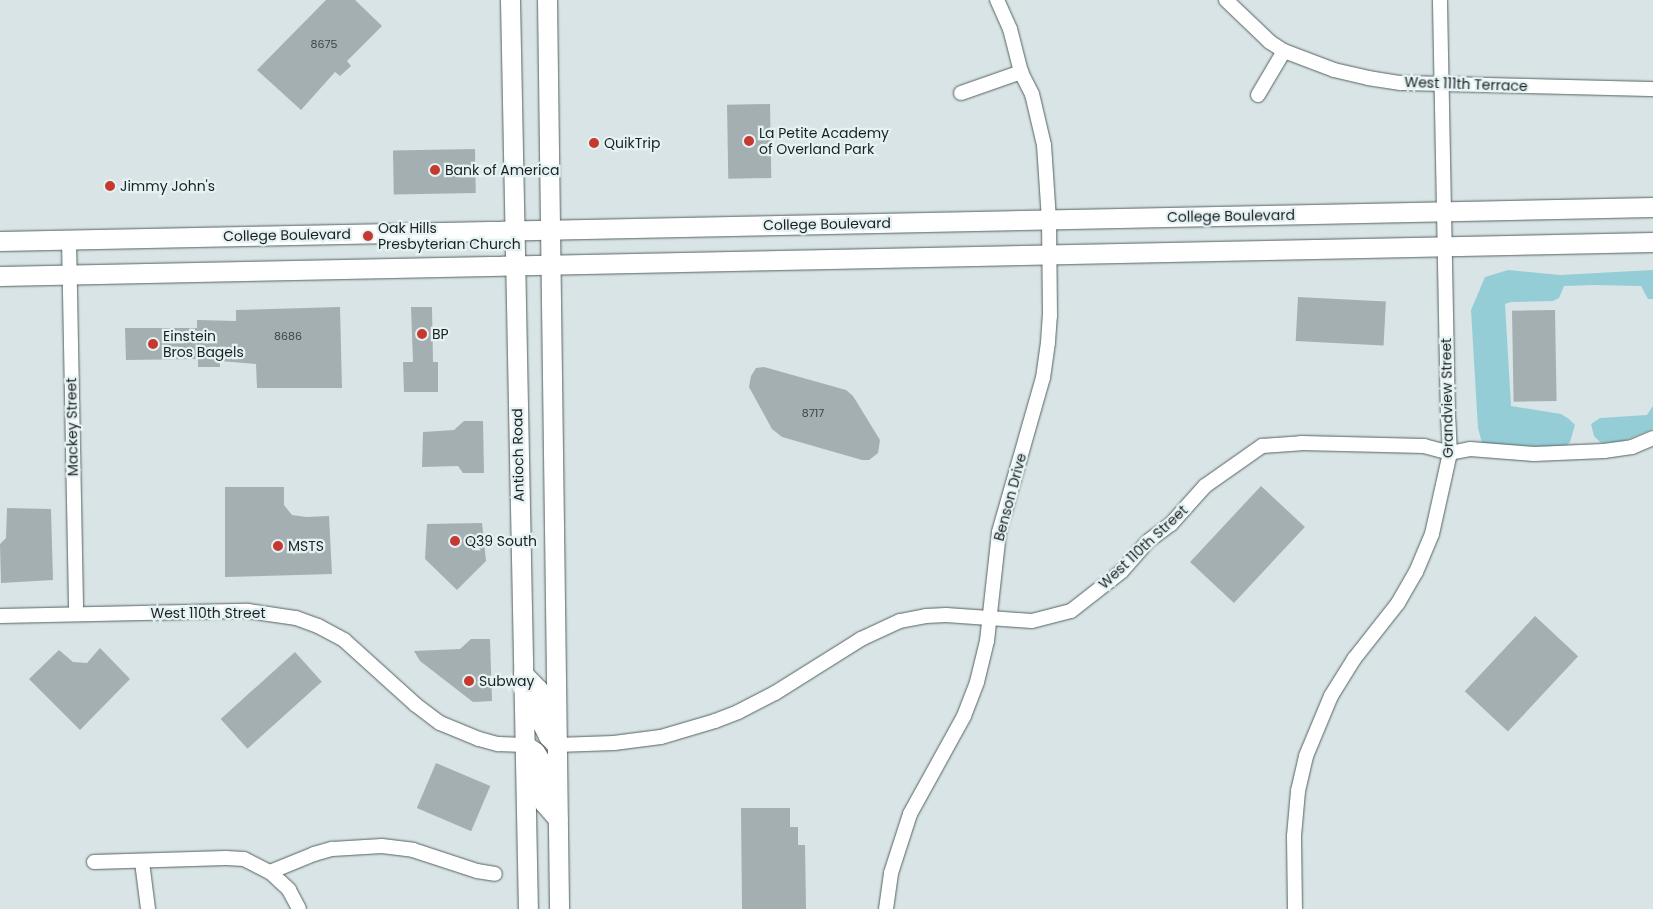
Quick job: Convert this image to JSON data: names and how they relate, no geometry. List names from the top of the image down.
{
  "streets": {
    "main road": ["College Boulevard", "Antioch Road"],
    "street": [
      "West 111th Terrace",
      "Grandview Street",
      "Mackey Street",
      "Benson Drive",
      "West 110th Street"
    ]
  },
  "crossings": [
    ["West 111th Terrace", "Grandview Street"],
    ["College Boulevard", "Grandview Street"],
    ["College Boulevard", "Mackey Street"],
    ["College Boulevard", "Antioch Road"],
    ["College Boulevard", "Benson Drive"],
    ["Grandview Street", "West 110th Street"],
    ["Mackey Street", "West 110th Street"],
    ["Antioch Road", "West 110th Street"],
    ["Benson Drive", "West 110th Street"]
  ],
  "places": [
    "La Petite Academy of Overland Park",
    "QuikTrip",
    "Bank of America",
    "Jimmy John's",
    "Oak Hills Presbyterian Church",
    "BP",
    "Einstein Bros Bagels",
    "Q39 South",
    "MSTS",
    "Subway"
  ],
  "house_numbers": ["8675", "8686", "8717"]
}
